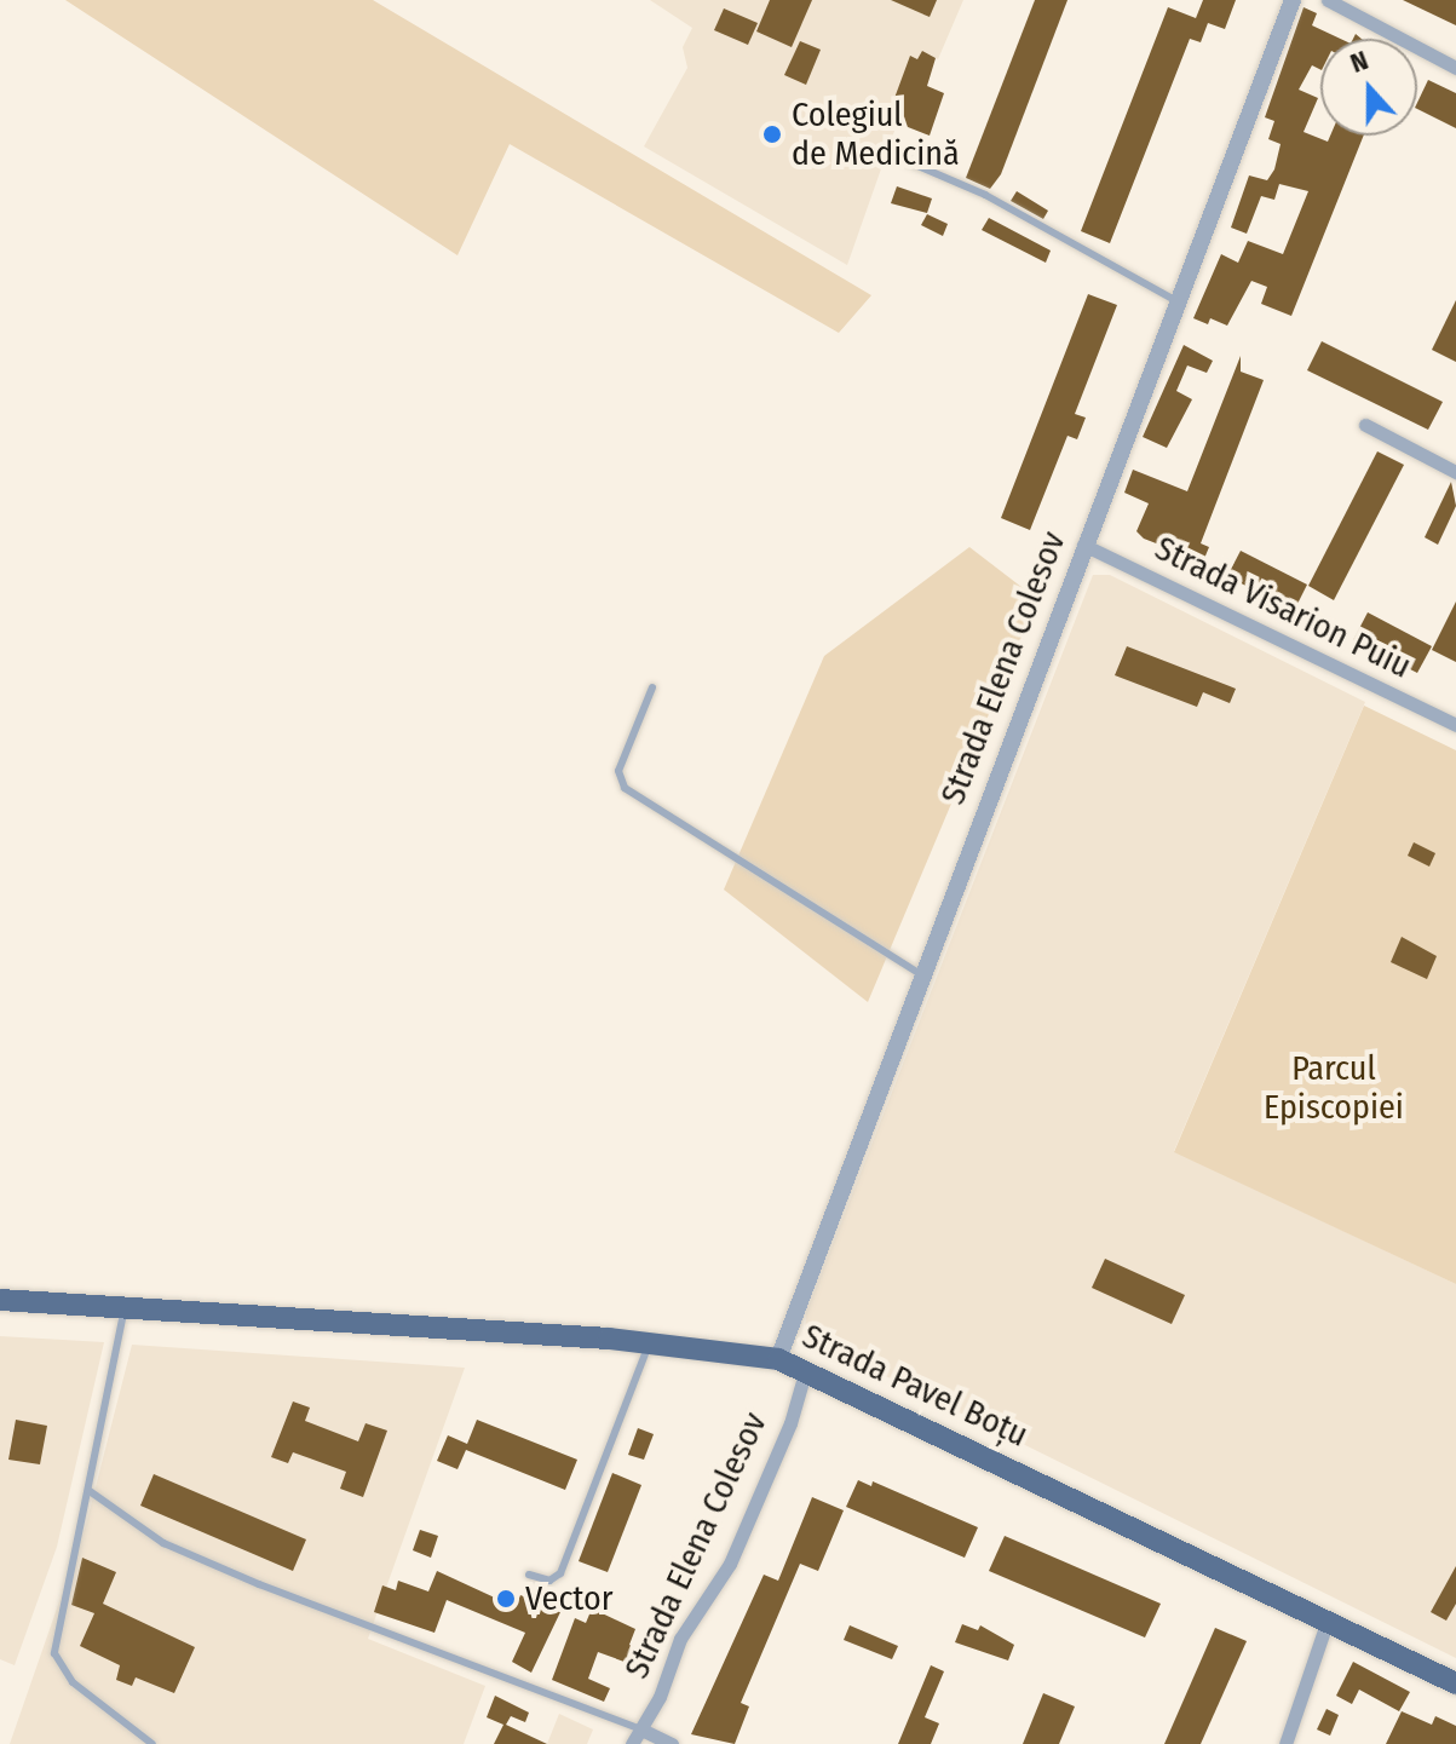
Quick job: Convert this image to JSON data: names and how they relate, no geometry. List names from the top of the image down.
{
  "streets": {
    "main road": ["Strada Pavel Boțu"],
    "street": ["Strada Visarion Puiu", "Strada Elena Colesov"]
  },
  "crossings": [
    ["Strada Visarion Puiu", "Strada Elena Colesov"],
    ["Strada Elena Colesov", "Strada Pavel Boțu"]
  ],
  "parks": ["Parcul Episcopiei"],
  "places": ["Colegiul de Medicină", "Vector"],
  "north": "top"
}
